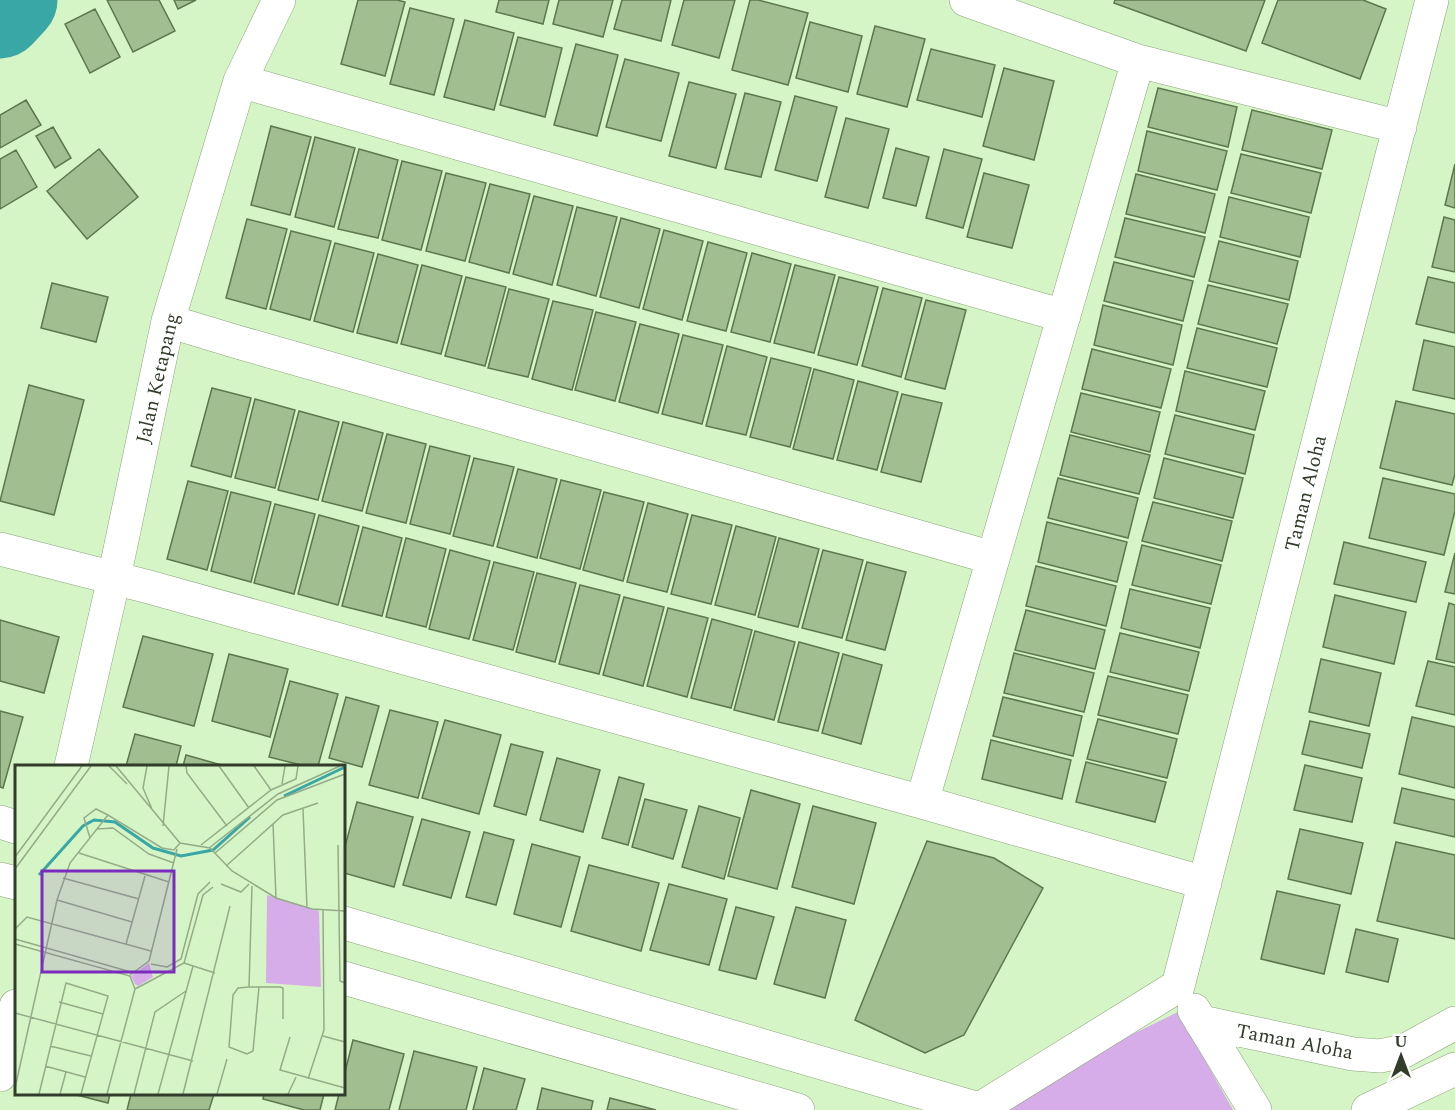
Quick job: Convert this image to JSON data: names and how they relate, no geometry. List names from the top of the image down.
{
  "streets": {
    "street": ["Jalan Ketapang", "Taman Aloha"]
  },
  "north": "top"
}
